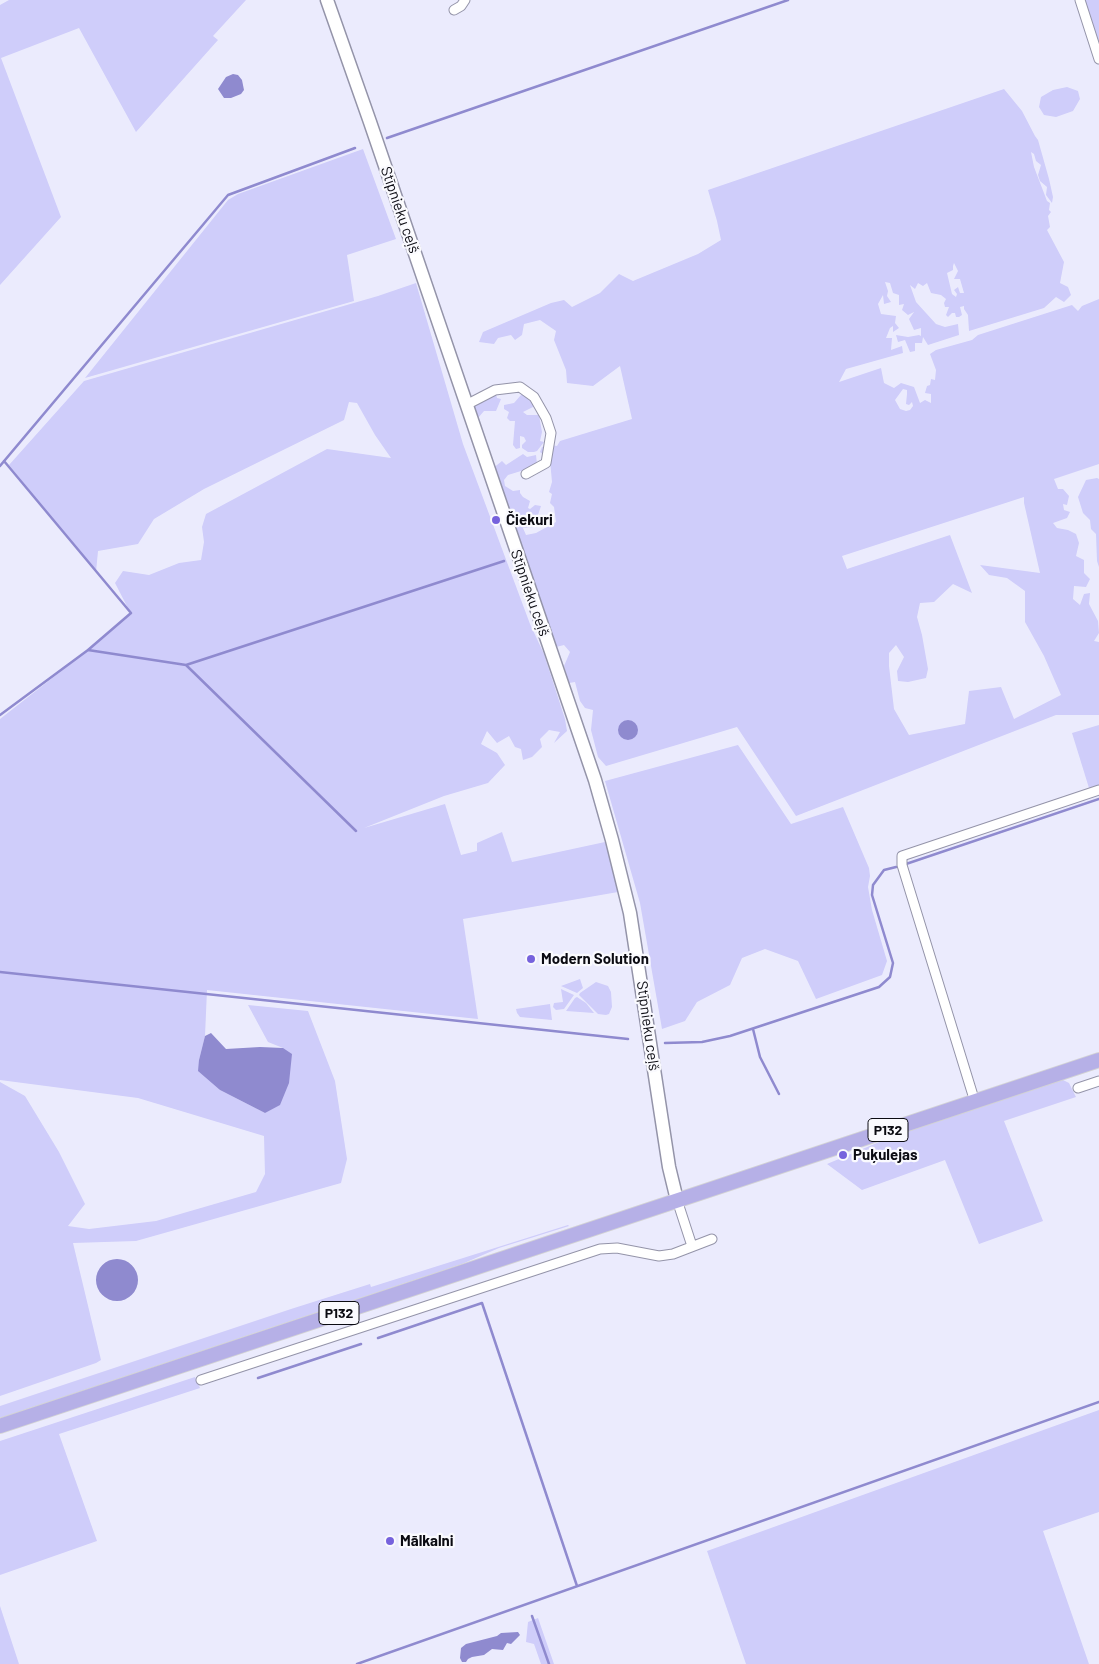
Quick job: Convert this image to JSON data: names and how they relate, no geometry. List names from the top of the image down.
{
  "streets": {
    "main road": ["Stīpnieku ceļš", "P132"]
  },
  "crossings": [
    ["Stīpnieku ceļš", "P132"]
  ],
  "places": [
    "Čiekuri",
    "Modern Solution",
    "Puķulejas",
    "Mālkalni"
  ]
}
